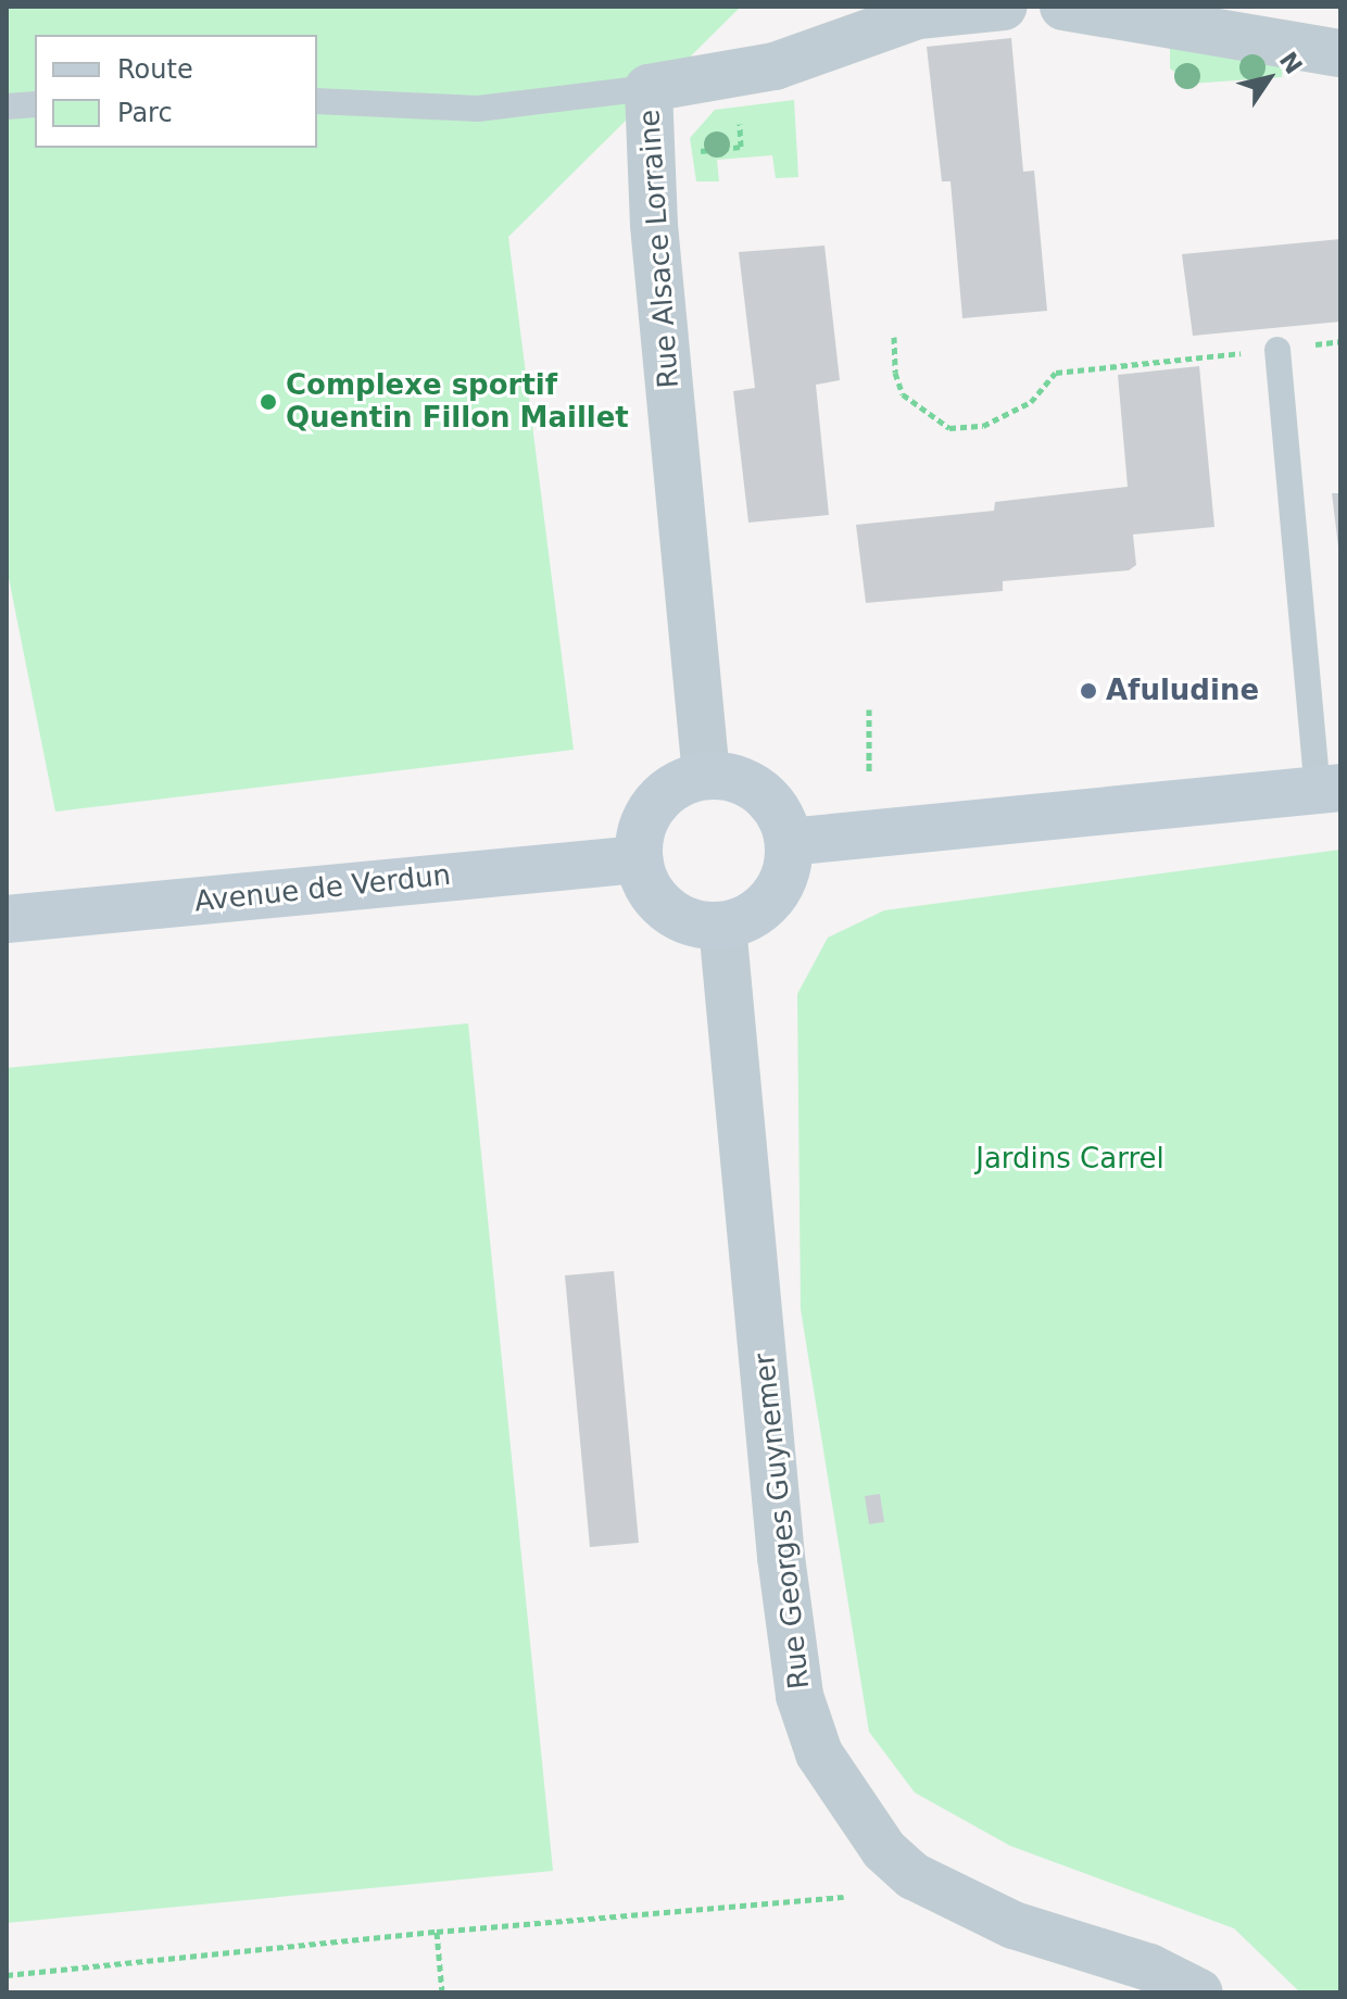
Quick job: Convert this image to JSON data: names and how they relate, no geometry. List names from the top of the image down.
{
  "streets": {
    "street": ["Rue Alsace Lorraine", "Avenue de Verdun", "Rue Georges Guynemer"]
  },
  "crossings": [
    ["Rue Alsace Lorraine", "Avenue de Verdun"],
    ["Rue Alsace Lorraine", "Rue Georges Guynemer"],
    ["Avenue de Verdun", "Rue Georges Guynemer"]
  ],
  "parks": ["Jardins Carrel"],
  "places": ["Complexe sportif Quentin Fillon Maillet", "Afuludine"],
  "legend": ["Route", "Parc"],
  "north": "top right"
}
